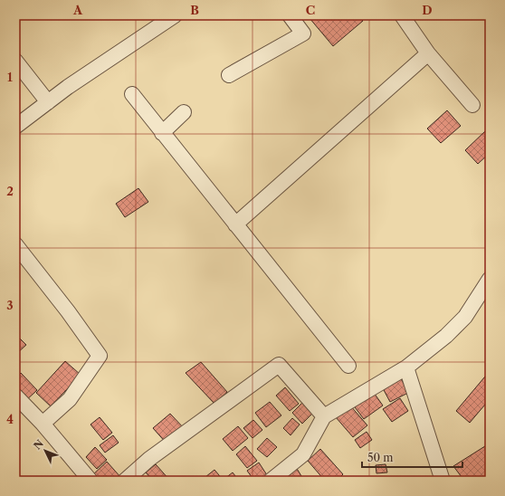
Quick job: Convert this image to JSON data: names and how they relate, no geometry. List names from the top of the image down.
{
  "scale_bar": "50 m",
  "north": "top left",
  "grid": {
    "columns": [
      "A",
      "B",
      "C",
      "D"
    ],
    "rows": [
      "1",
      "2",
      "3",
      "4"
    ]
  }
}
